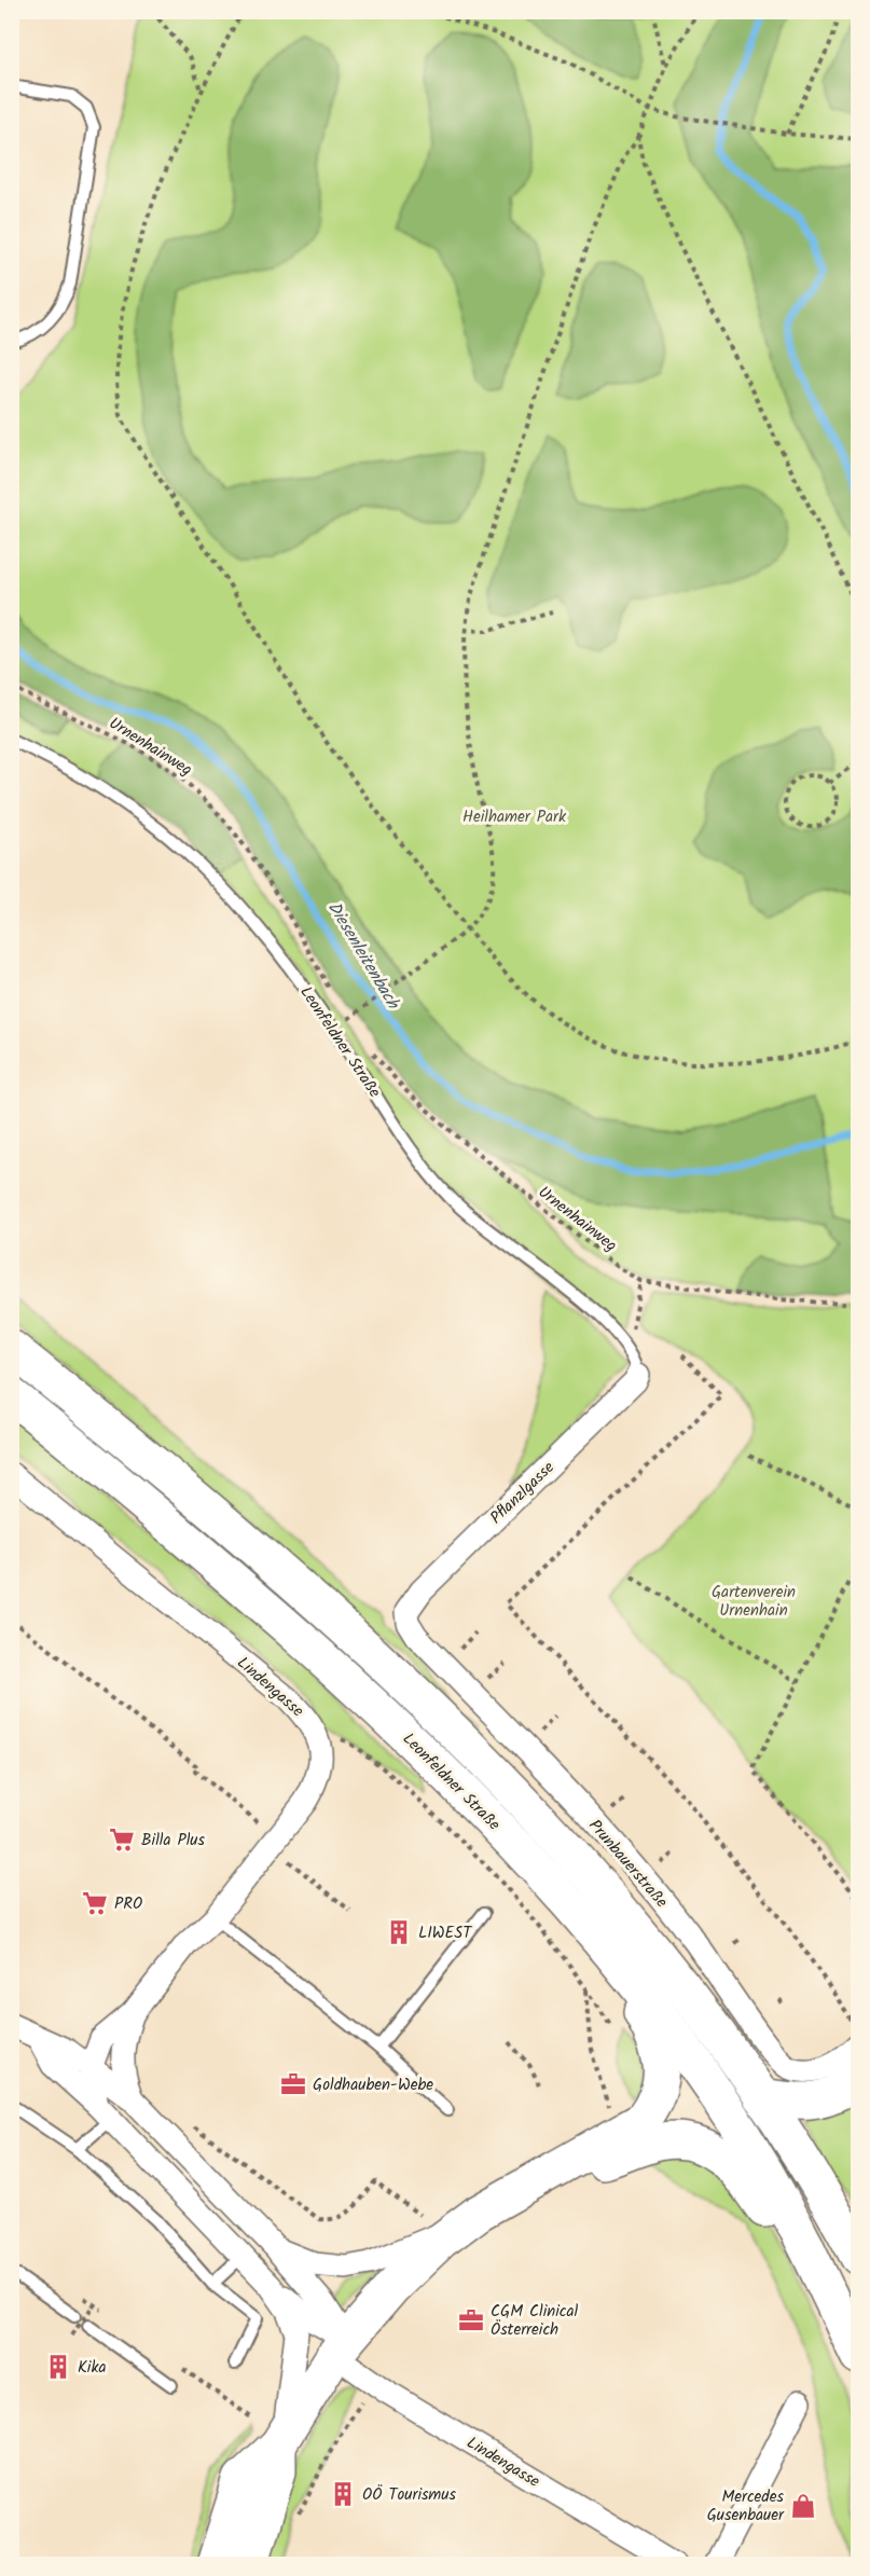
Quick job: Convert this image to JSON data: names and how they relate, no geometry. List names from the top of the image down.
{
  "streets": {
    "main road": ["Leonfeldner Straße"],
    "street": ["Pflanzlgasse", "Lindengasse", "Prunbauerstraße"],
    "path": ["Urnenhainweg"]
  },
  "crossings": [
    ["Leonfeldner Straße", "Pflanzlgasse"],
    ["Pflanzlgasse", "Prunbauerstraße"]
  ],
  "water": ["Diesenleitenbach"],
  "parks": ["Heilhamer Park", "Gartenverein Urnenhain"],
  "places": {
    "supermarket": ["Billa Plus", "PRO"],
    "building": ["LIWEST", "Kika", "OÖ Tourismus"],
    "office": ["Goldhauben-Webe", "CGM Clinical Österreich"],
    "shop": ["Mercedes Gusenbauer"]
  }
}
